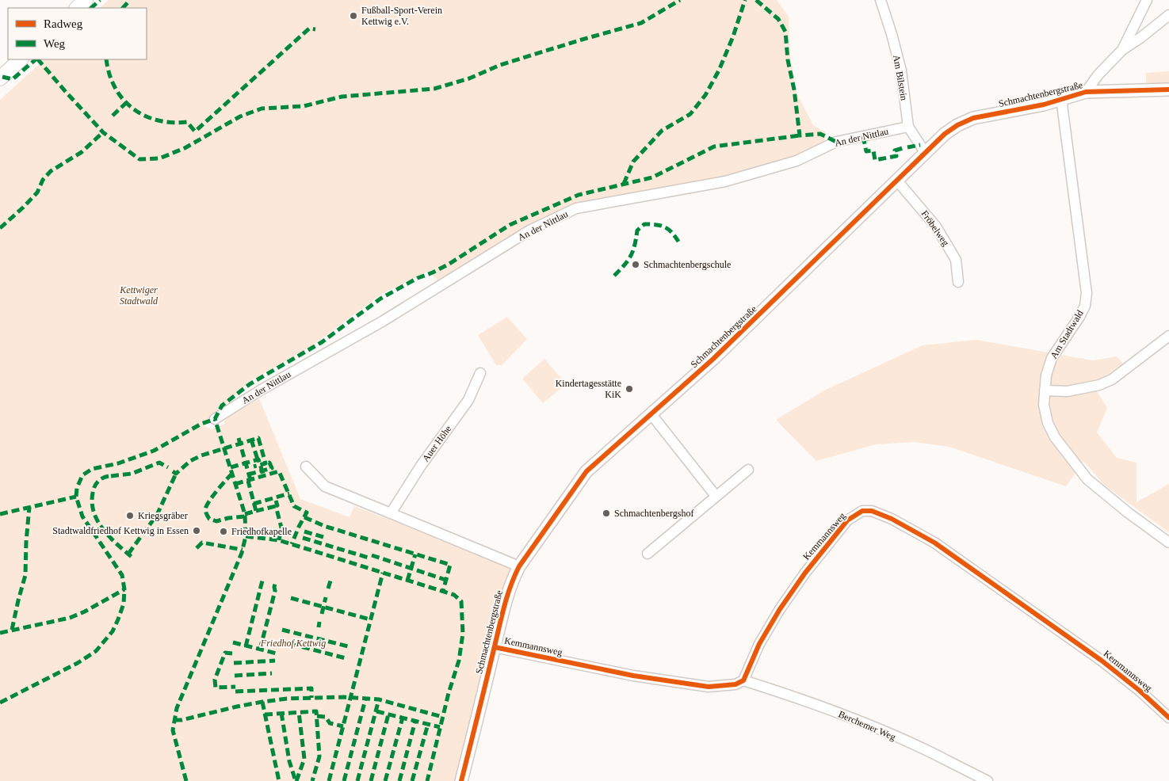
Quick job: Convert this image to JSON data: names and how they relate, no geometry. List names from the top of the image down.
{
  "streets": {
    "street": [
      "Am Bilstein",
      "Schmachtenbergstraße",
      "An der Nittlau",
      "Fröbelweg",
      "Am Stadtwald",
      "Auer Höhe",
      "Kemmannsweg",
      "Berchemer Weg"
    ]
  },
  "crossings": [
    ["Am Bilstein", "Schmachtenbergstraße"],
    ["Am Bilstein", "An der Nittlau"],
    ["Schmachtenbergstraße", "Fröbelweg"],
    ["Schmachtenbergstraße", "Am Stadtwald"],
    ["Schmachtenbergstraße", "Kemmannsweg"],
    ["Kemmannsweg", "Berchemer Weg"]
  ],
  "parks": ["Kettwiger Stadtwald", "Friedhof Kettwig"],
  "places": [
    "Fußball-Sport-Verein Kettwig e.V.",
    "Schmachtenbergschule",
    "Kindertagesstätte KiK",
    "Schmachtenbergshof",
    "Kriegsgräber",
    "Stadtwaldfriedhof Kettwig in Essen",
    "Friedhofkapelle"
  ],
  "legend": ["Radweg", "Weg"]
}
